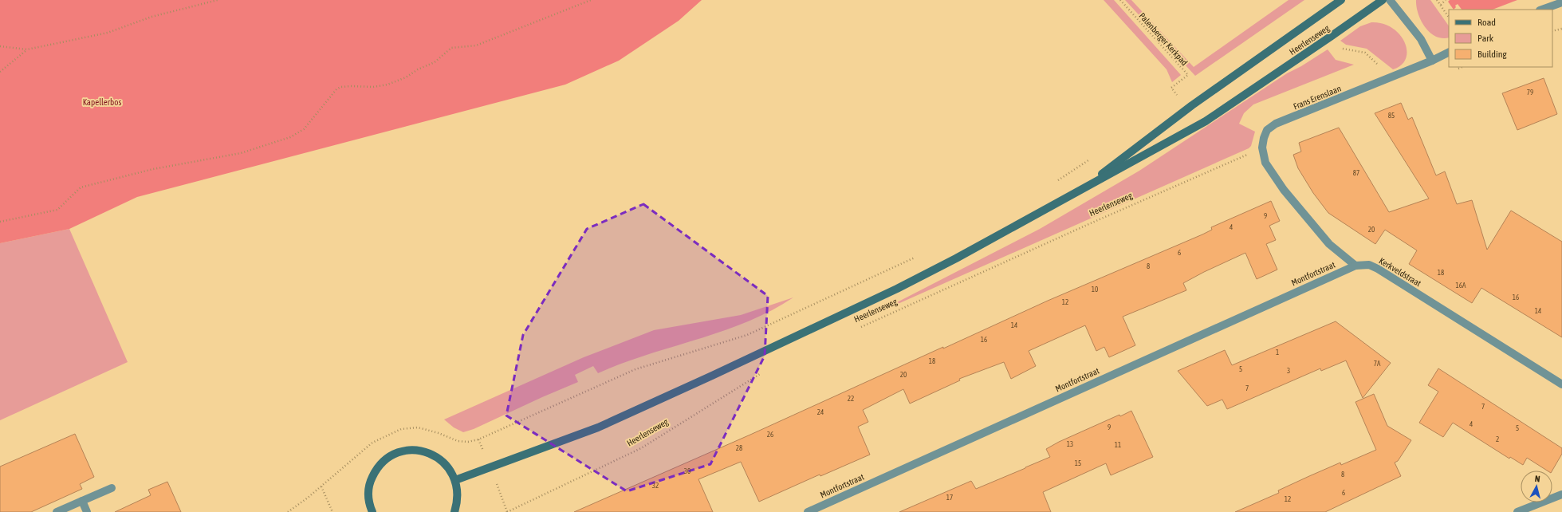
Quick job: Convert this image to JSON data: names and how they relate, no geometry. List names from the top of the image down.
{
  "streets": {
    "main road": ["Heerlenseweg"],
    "street": ["Frans Erenslaan", "Kerkveldstraat", "Montfortstraat"],
    "path": ["Palenberger Kerkpad"]
  },
  "crossings": [
    ["Heerlenseweg", "Frans Erenslaan"],
    ["Kerkveldstraat", "Montfortstraat"]
  ],
  "parks": ["Kapellerbos"],
  "house_numbers": [
    "79",
    "85",
    "87",
    "9",
    "4",
    "20",
    "6",
    "8",
    "18",
    "16A",
    "10",
    "16",
    "12",
    "14",
    "14",
    "16",
    "1",
    "18",
    "7A",
    "5",
    "3",
    "20",
    "7",
    "22",
    "7",
    "24",
    "4",
    "9",
    "5",
    "26",
    "2",
    "13",
    "11",
    "28",
    "15",
    "30",
    "8",
    "32",
    "6",
    "17",
    "12"
  ],
  "legend": ["Road", "Park", "Building"],
  "north": "top"
}
